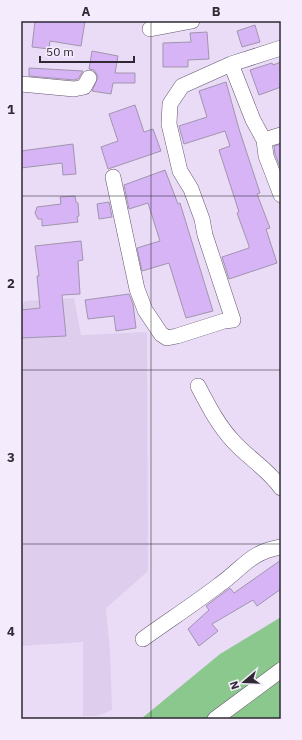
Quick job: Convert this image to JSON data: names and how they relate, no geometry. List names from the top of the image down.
{
  "scale_bar": "50 m",
  "north": "left",
  "grid": {
    "columns": ["A", "B"],
    "rows": [
      "1",
      "2",
      "3",
      "4"
    ]
  }
}
